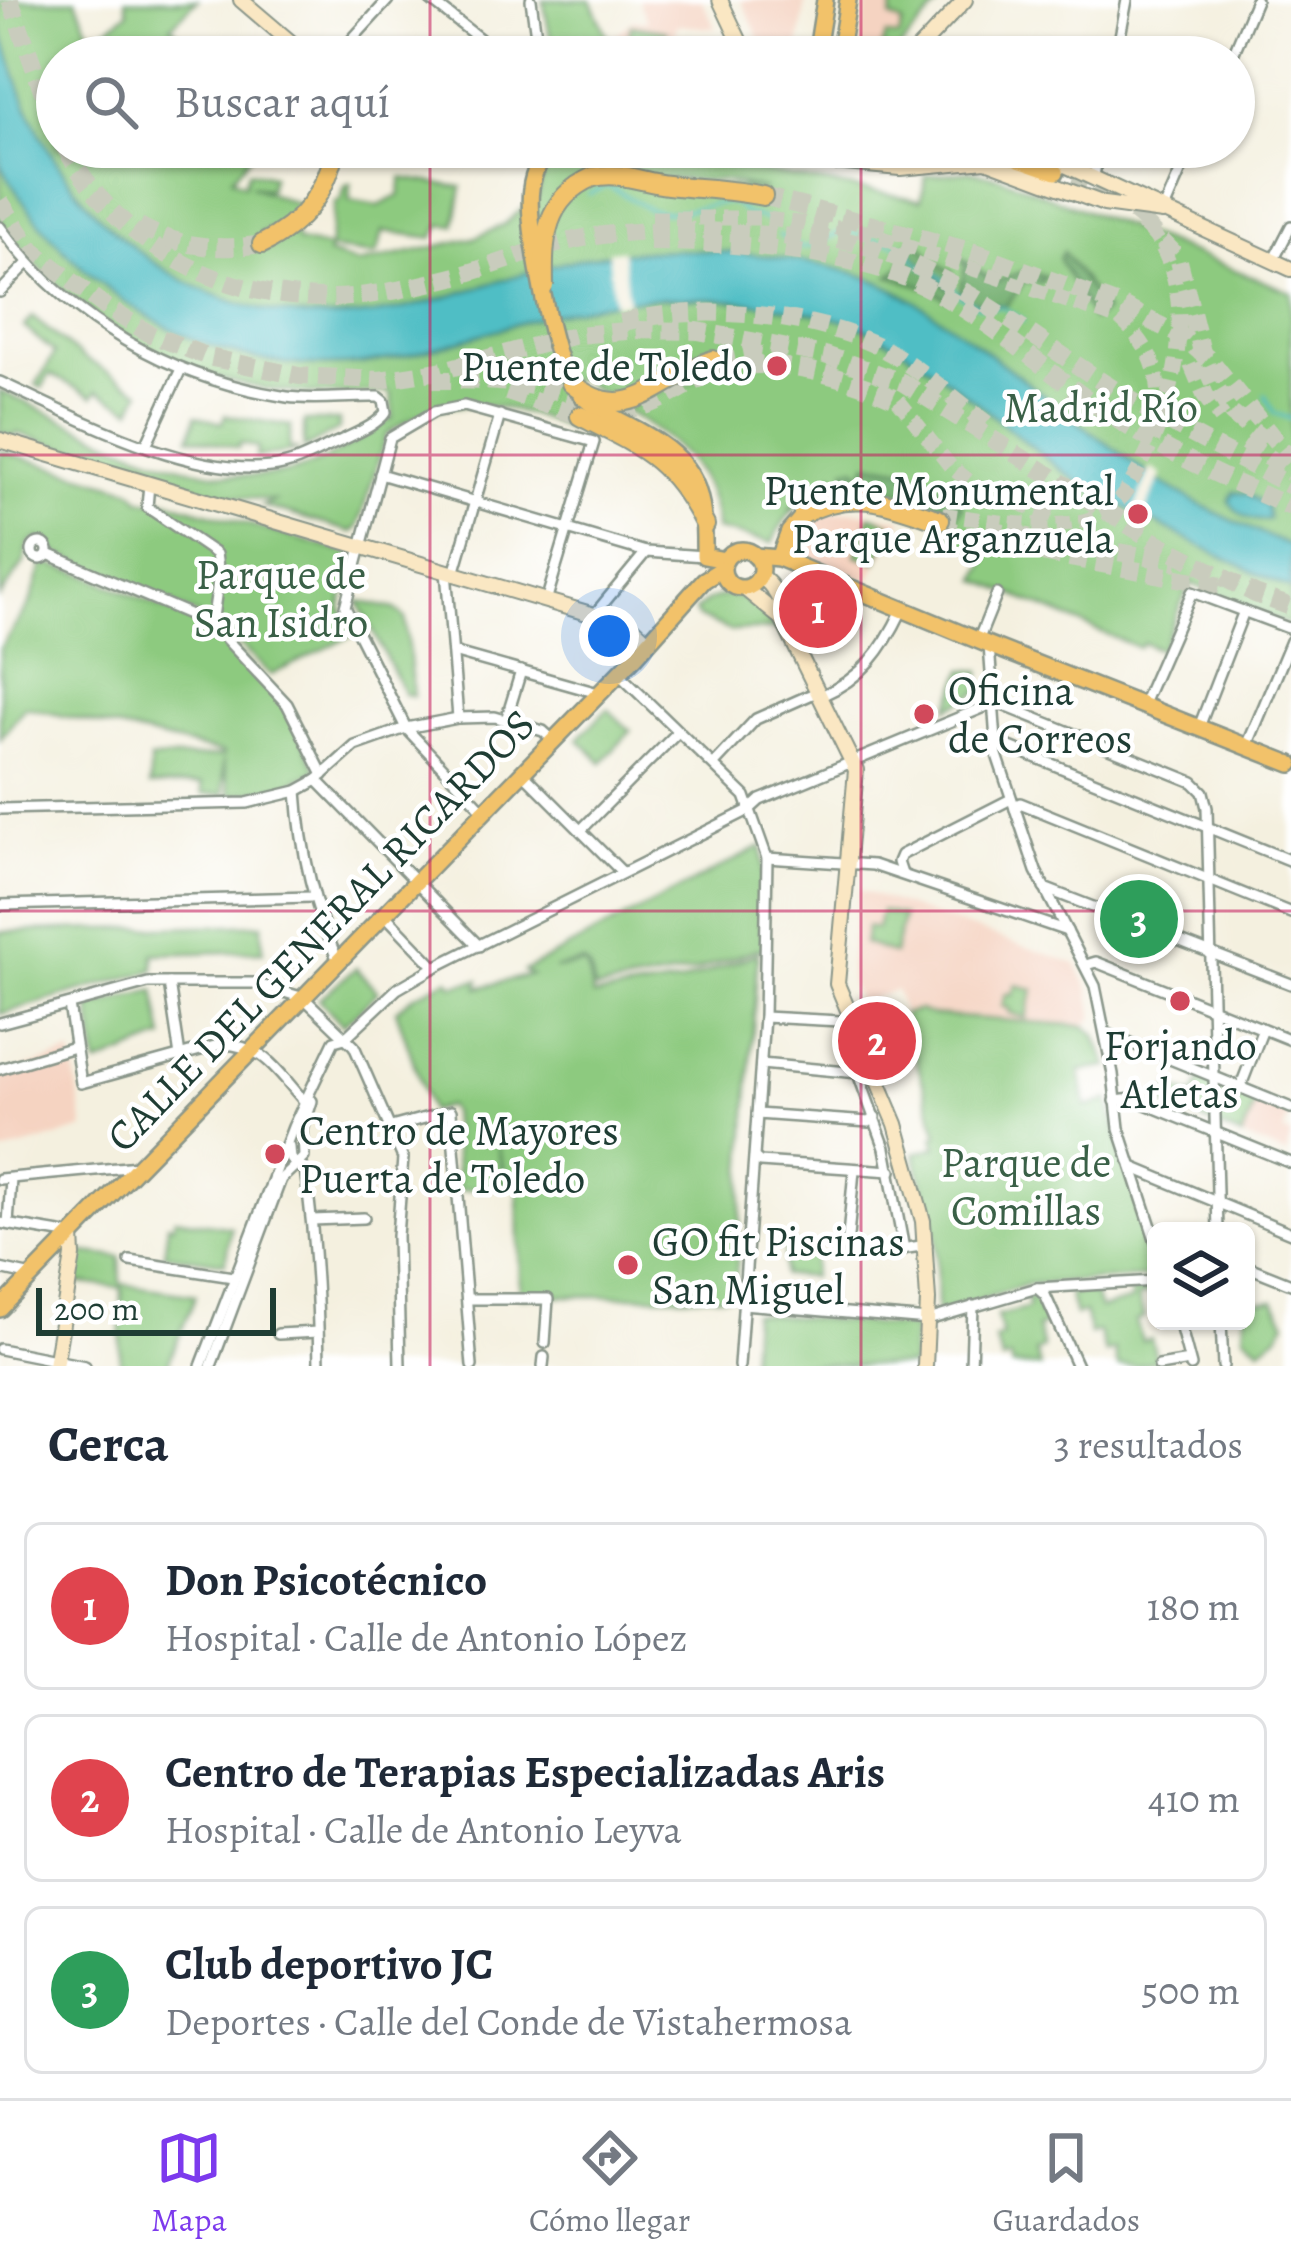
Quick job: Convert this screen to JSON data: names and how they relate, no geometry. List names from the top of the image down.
{
  "streets": {
    "main road": ["CALLE DEL GENERAL RICARDOS"]
  },
  "parks": ["Madrid Río", "Parque de San Isidro", "Parque de Comillas"],
  "places": [
    "Puente de Toledo",
    "Puente Monumental Parque Arganzuela",
    "Oficina de Correos",
    "Forjando Atletas",
    "Centro de Mayores Puerta de Toledo",
    "GO fit Piscinas San Miguel"
  ],
  "scale_bar": "200 m",
  "page": {
    "search": "Buscar aquí",
    "pins": ["1", "3", "2"],
    "scale": "200 m",
    "heading": ["Cerca", "3 resultados"],
    "list": [
      {
        "mark": "1",
        "name": "Don Psicotécnico",
        "note": "Hospital · Calle de Antonio López",
        "value": "180 m"
      },
      {
        "mark": "2",
        "name": "Centro de Terapias Especializadas Aris",
        "note": "Hospital · Calle de Antonio Leyva",
        "value": "410 m"
      },
      {
        "mark": "3",
        "name": "Club deportivo JC",
        "note": "Deportes · Calle del Conde de Vistahermosa",
        "value": "500 m"
      }
    ],
    "nav": ["Mapa", "Cómo llegar", "Guardados"]
  }
}
